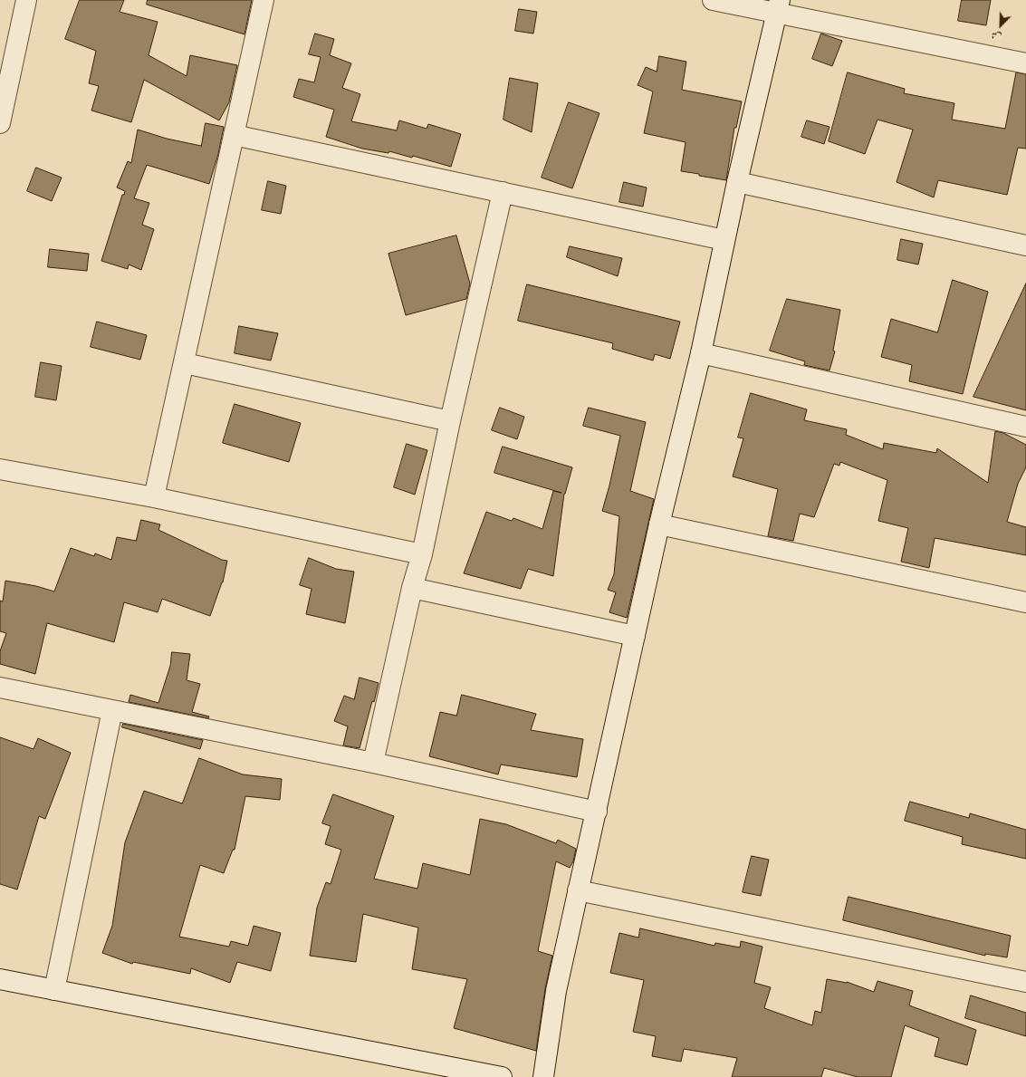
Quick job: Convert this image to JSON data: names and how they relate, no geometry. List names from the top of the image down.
{
  "north": "bottom left"
}
